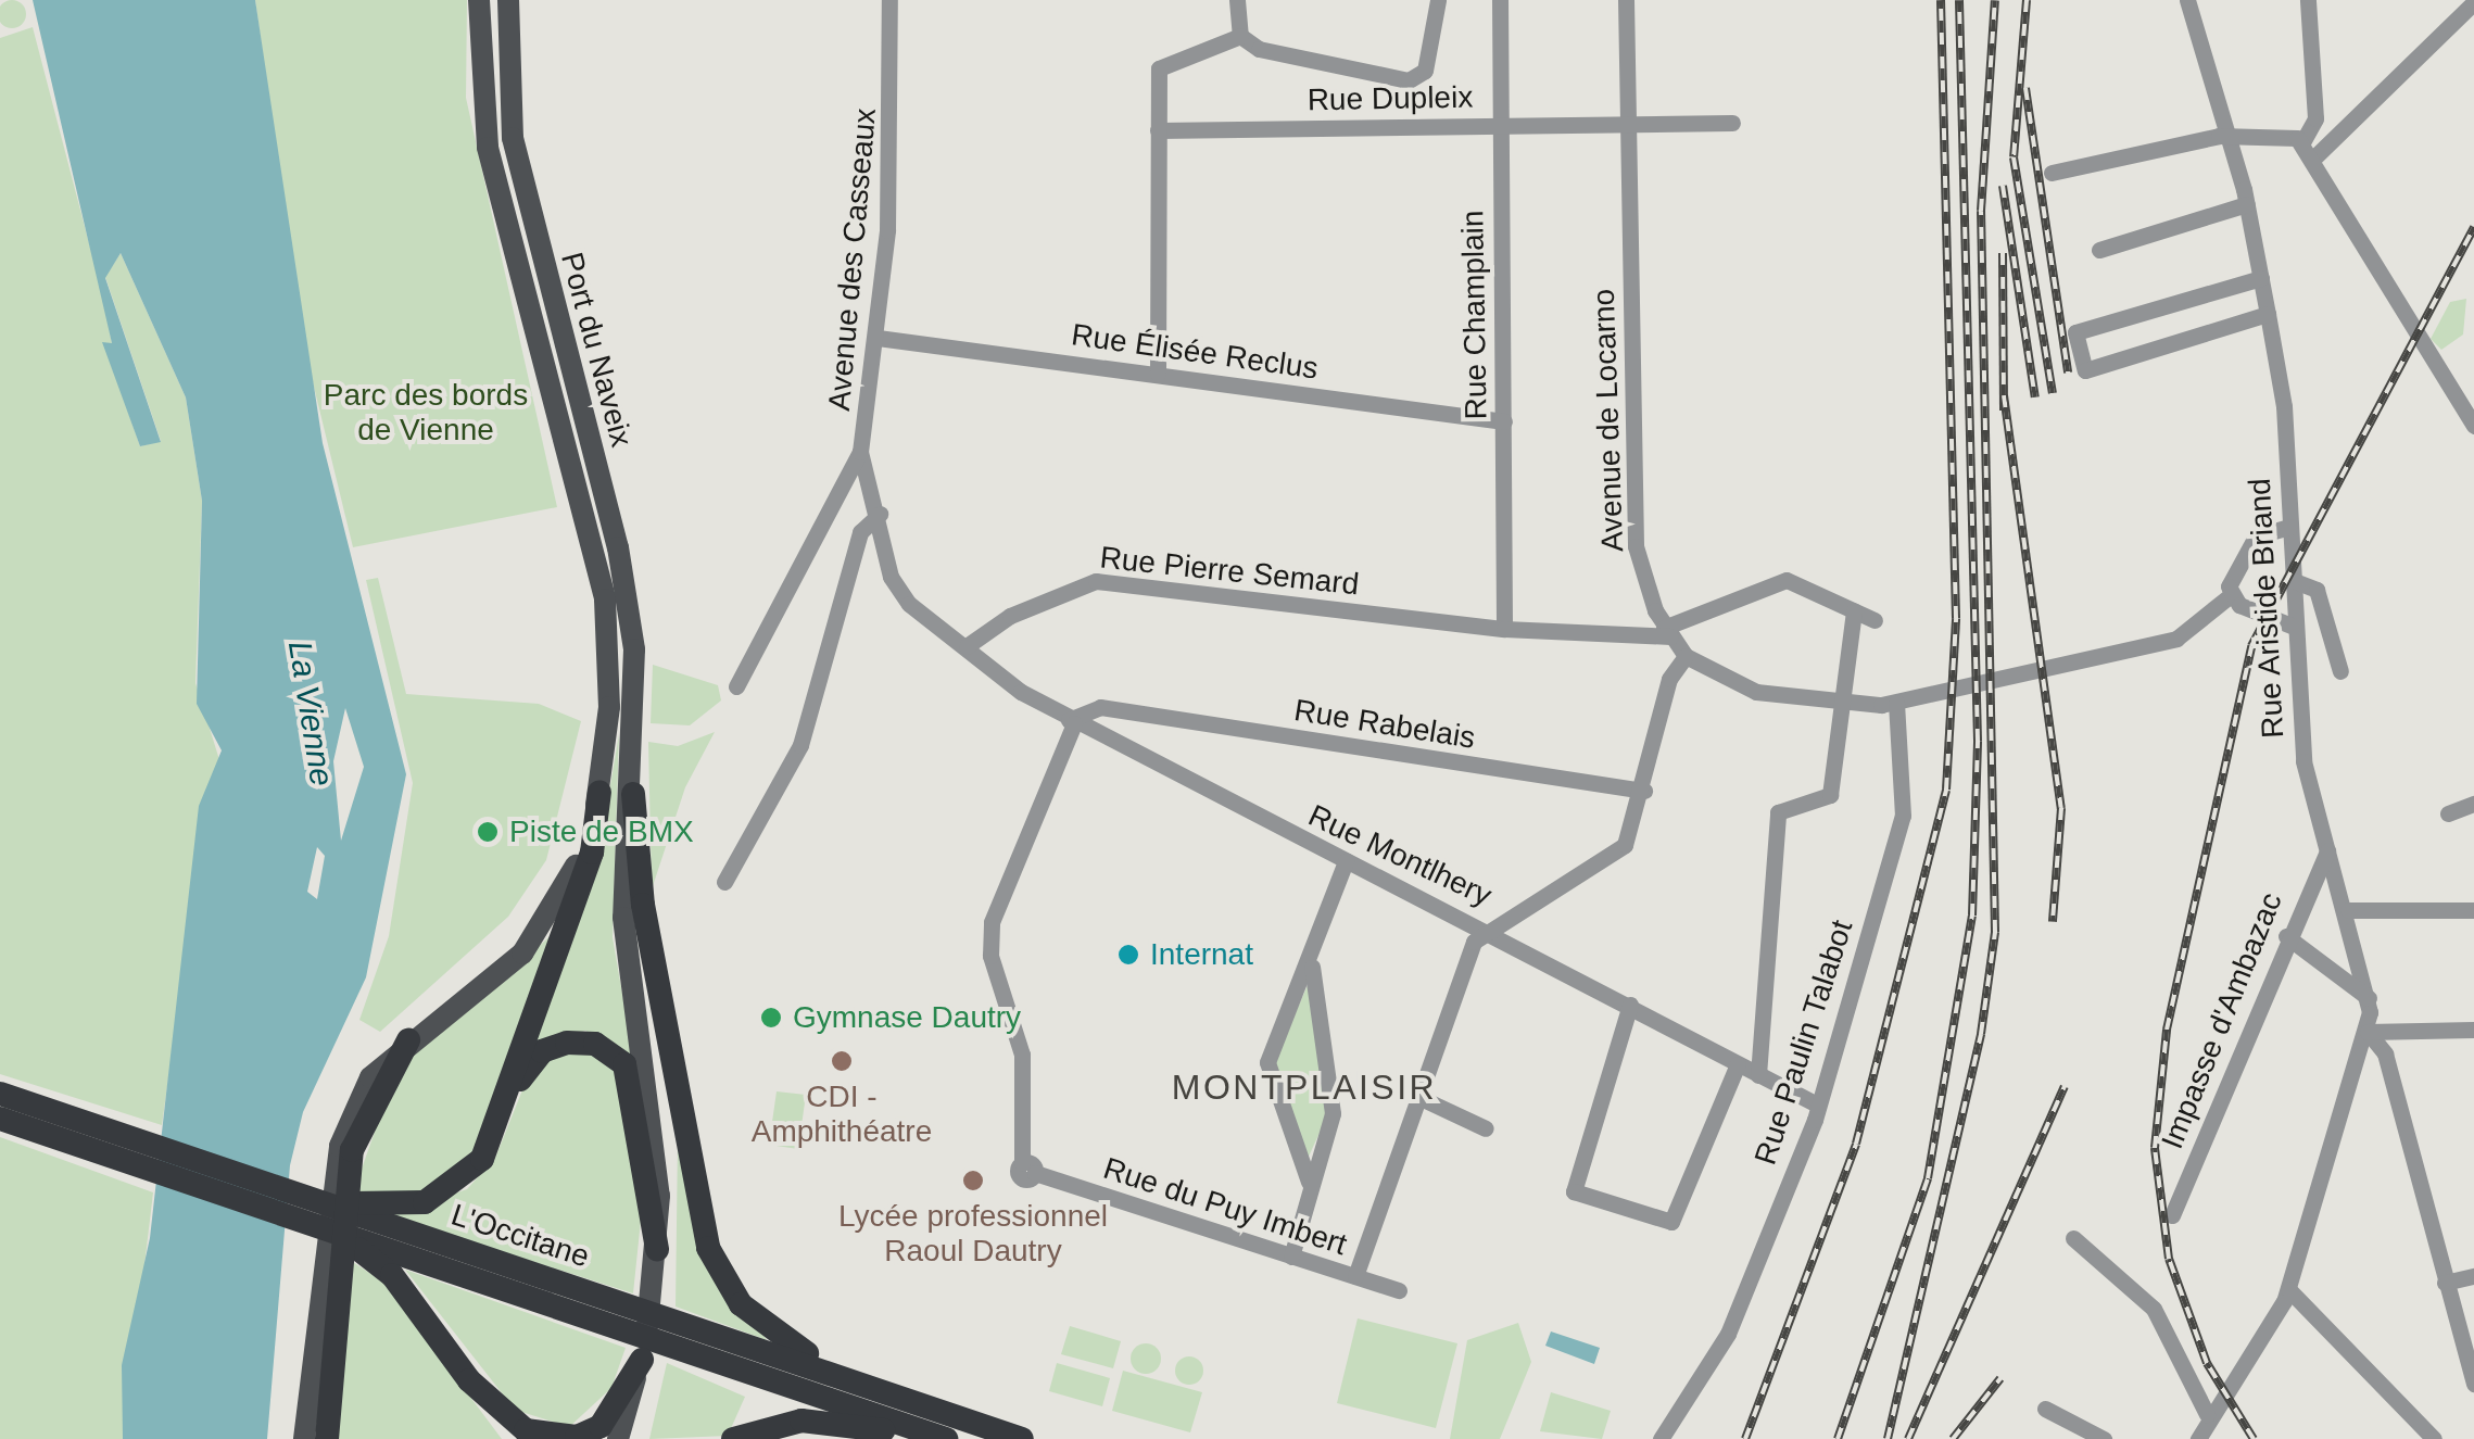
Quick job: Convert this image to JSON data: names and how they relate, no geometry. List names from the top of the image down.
{
  "streets": {
    "highway": ["L'Occitane"],
    "main road": ["Port du Naveix"],
    "street": [
      "Rue Dupleix",
      "Avenue des Casseaux",
      "Rue Champlain",
      "Rue Élisée Reclus",
      "Avenue de Locarno",
      "Rue Pierre Semard",
      "Rue Aristide Briand",
      "Rue Rabelais",
      "Rue Montlhery",
      "Impasse d'Ambazac",
      "Rue Paulin Talabot",
      "Rue du Puy Imbert"
    ]
  },
  "crossings": [
    ["Rue Dupleix", "Rue Champlain"],
    ["Rue Dupleix", "Avenue de Locarno"],
    ["Avenue des Casseaux", "Rue Élisée Reclus"],
    ["Rue Champlain", "Rue Élisée Reclus"],
    ["Rue Champlain", "Rue Pierre Semard"],
    ["Avenue de Locarno", "Rue Pierre Semard"],
    ["Avenue de Locarno", "Rue Paulin Talabot"],
    ["Rue Pierre Semard", "Rue Montlhery"],
    ["Rue Aristide Briand", "Impasse d'Ambazac"],
    ["Rue Rabelais", "Rue Montlhery"],
    ["Rue Rabelais", "Rue du Puy Imbert"],
    ["Rue Montlhery", "Rue Paulin Talabot"],
    ["Rue Montlhery", "Rue du Puy Imbert"]
  ],
  "districts": ["MONTPLAISIR"],
  "water": ["La Vienne"],
  "parks": ["Parc des bords de Vienne"],
  "places": [
    "Piste de BMX",
    "Internat",
    "Gymnase Dautry",
    "CDI - Amphithéatre",
    "Lycée professionnel Raoul Dautry"
  ]
}
